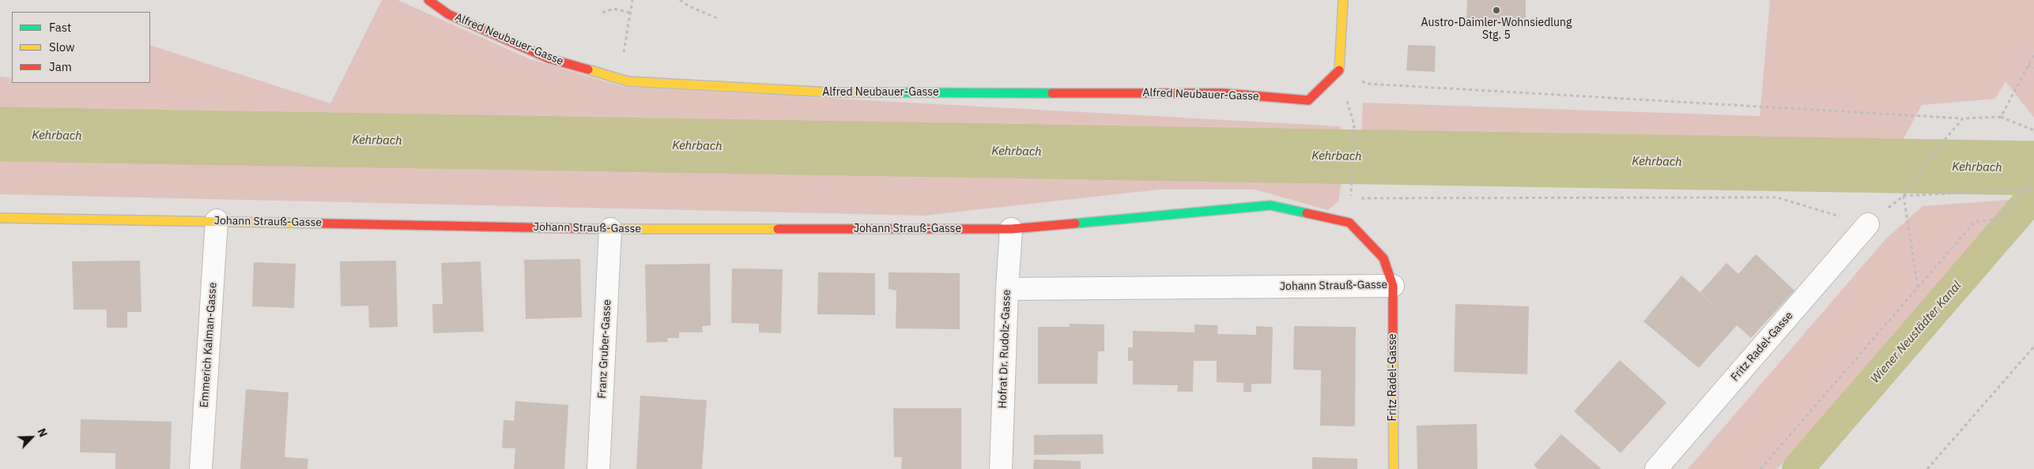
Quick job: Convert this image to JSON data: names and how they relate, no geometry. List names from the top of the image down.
{
  "streets": {
    "street": [
      "Alfred Neubauer-Gasse",
      "Johann Strauß-Gasse",
      "Emmerich Kalman-Gasse",
      "Fritz Radel-Gasse",
      "Franz Gruber-Gasse",
      "Hofrat Dr. Rudolz-Gasse"
    ]
  },
  "crossings": [
    ["Johann Strauß-Gasse", "Emmerich Kalman-Gasse"],
    ["Johann Strauß-Gasse", "Fritz Radel-Gasse"],
    ["Johann Strauß-Gasse", "Franz Gruber-Gasse"],
    ["Johann Strauß-Gasse", "Hofrat Dr. Rudolz-Gasse"]
  ],
  "water": ["Kehrbach", "Wiener Neustädter Kanal"],
  "places": ["Austro-Daimler-Wohnsiedlung Stg. 5"],
  "legend": ["Fast", "Slow", "Jam"],
  "north": "top right"
}
